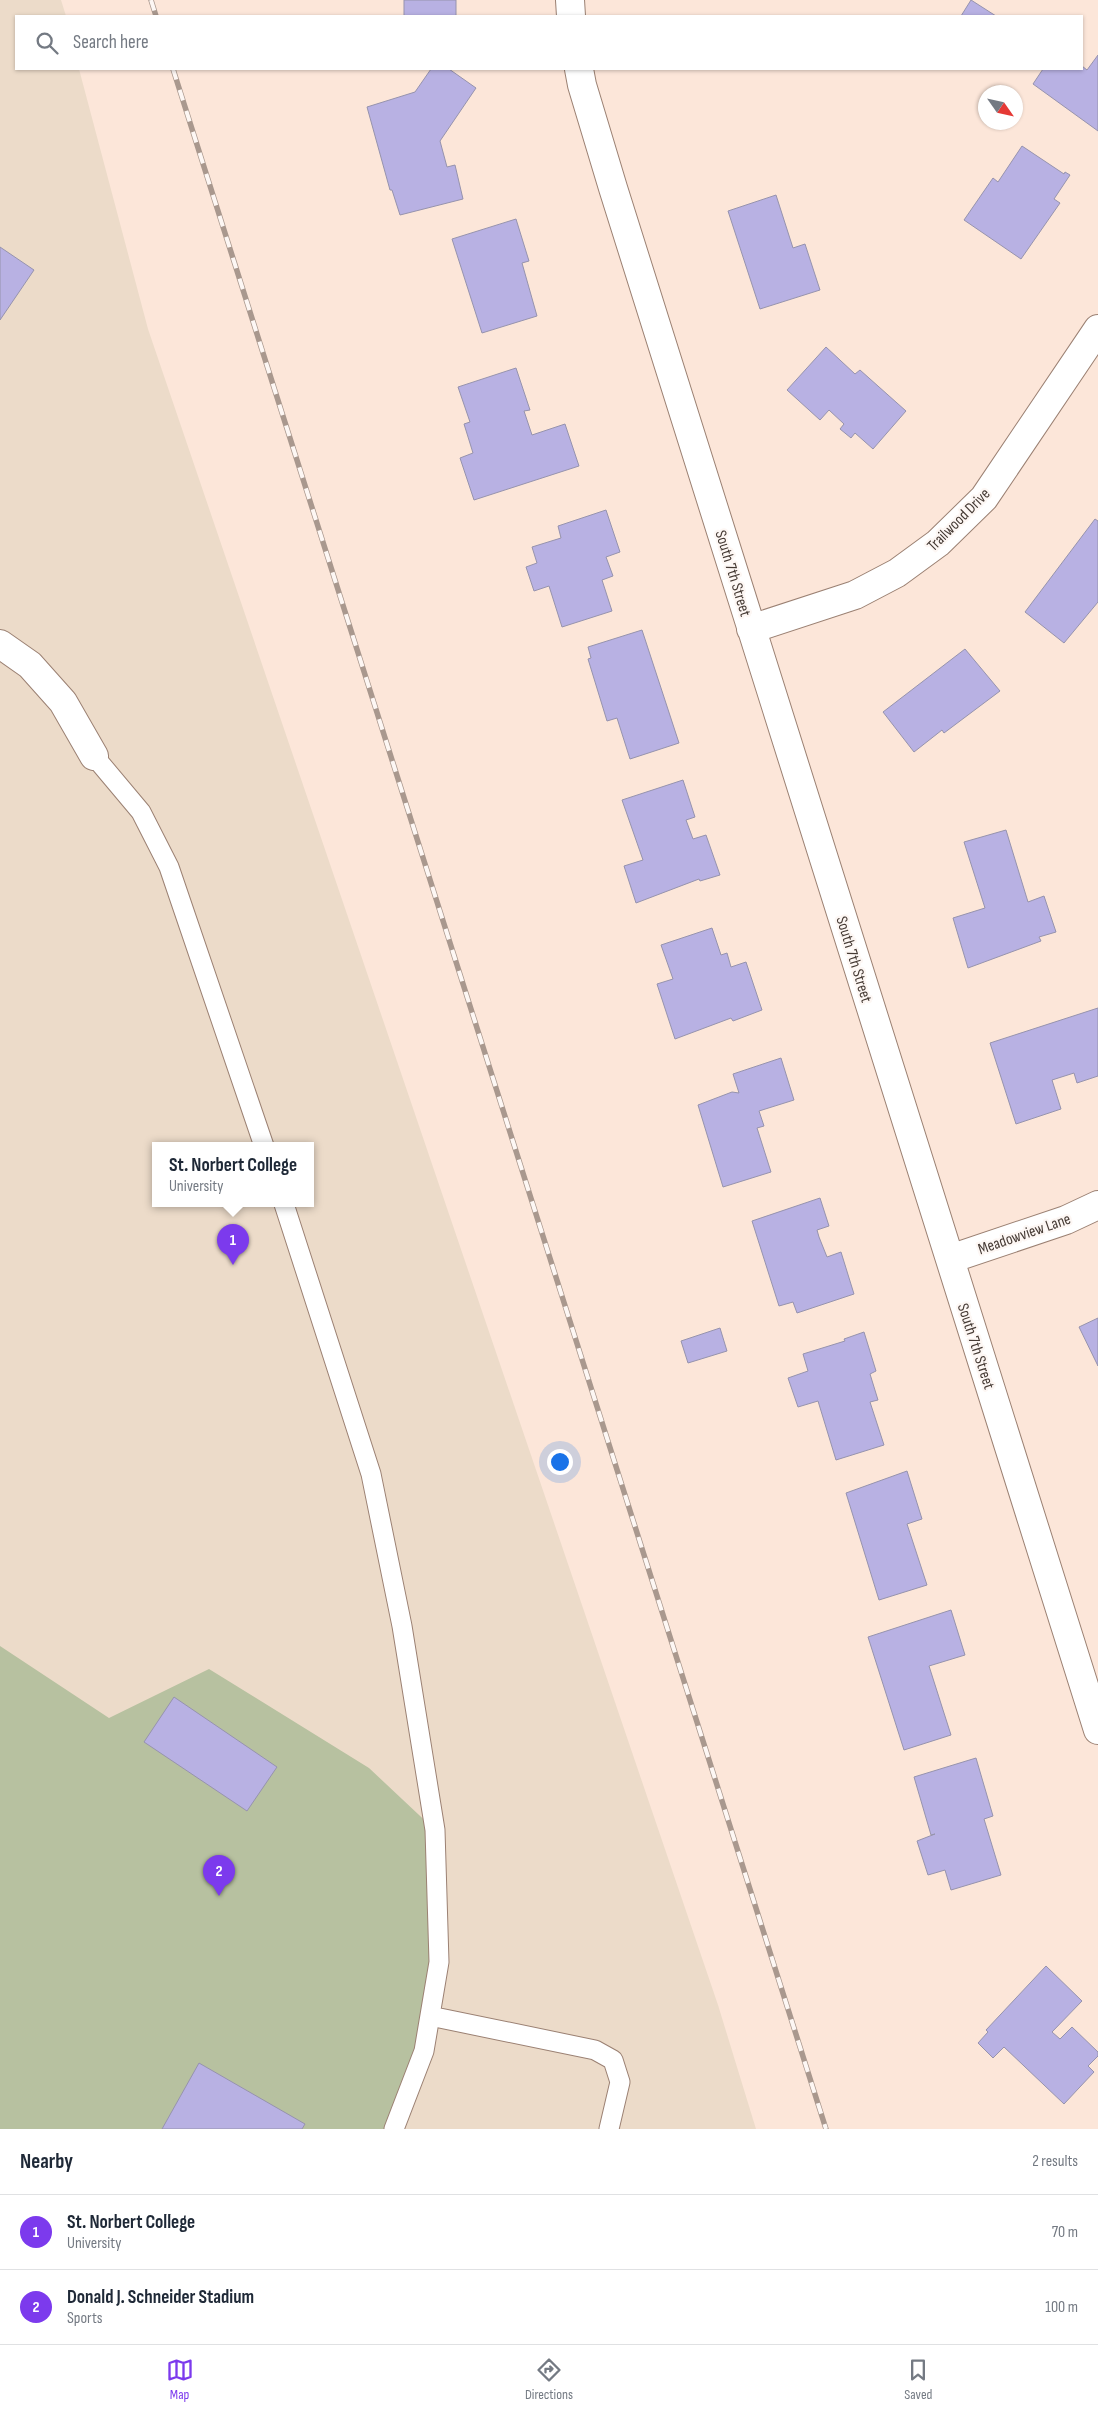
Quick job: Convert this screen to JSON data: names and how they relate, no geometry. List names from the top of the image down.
{
  "streets": {
    "street": ["Trailwood Drive", "South 7th Street", "Meadowview Lane"]
  },
  "crossings": [
    ["Trailwood Drive", "South 7th Street"],
    ["South 7th Street", "Meadowview Lane"]
  ],
  "north": "bottom right",
  "page": {
    "search": "Search here",
    "popup": ["St. Norbert College", "University"],
    "pins": ["1", "2"],
    "heading": ["Nearby", "2 results"],
    "list": [
      {
        "mark": "1",
        "name": "St. Norbert College",
        "note": "University",
        "value": "70 m"
      },
      {
        "mark": "2",
        "name": "Donald J. Schneider Stadium",
        "note": "Sports",
        "value": "100 m"
      }
    ],
    "nav": ["Map", "Directions", "Saved"]
  }
}
